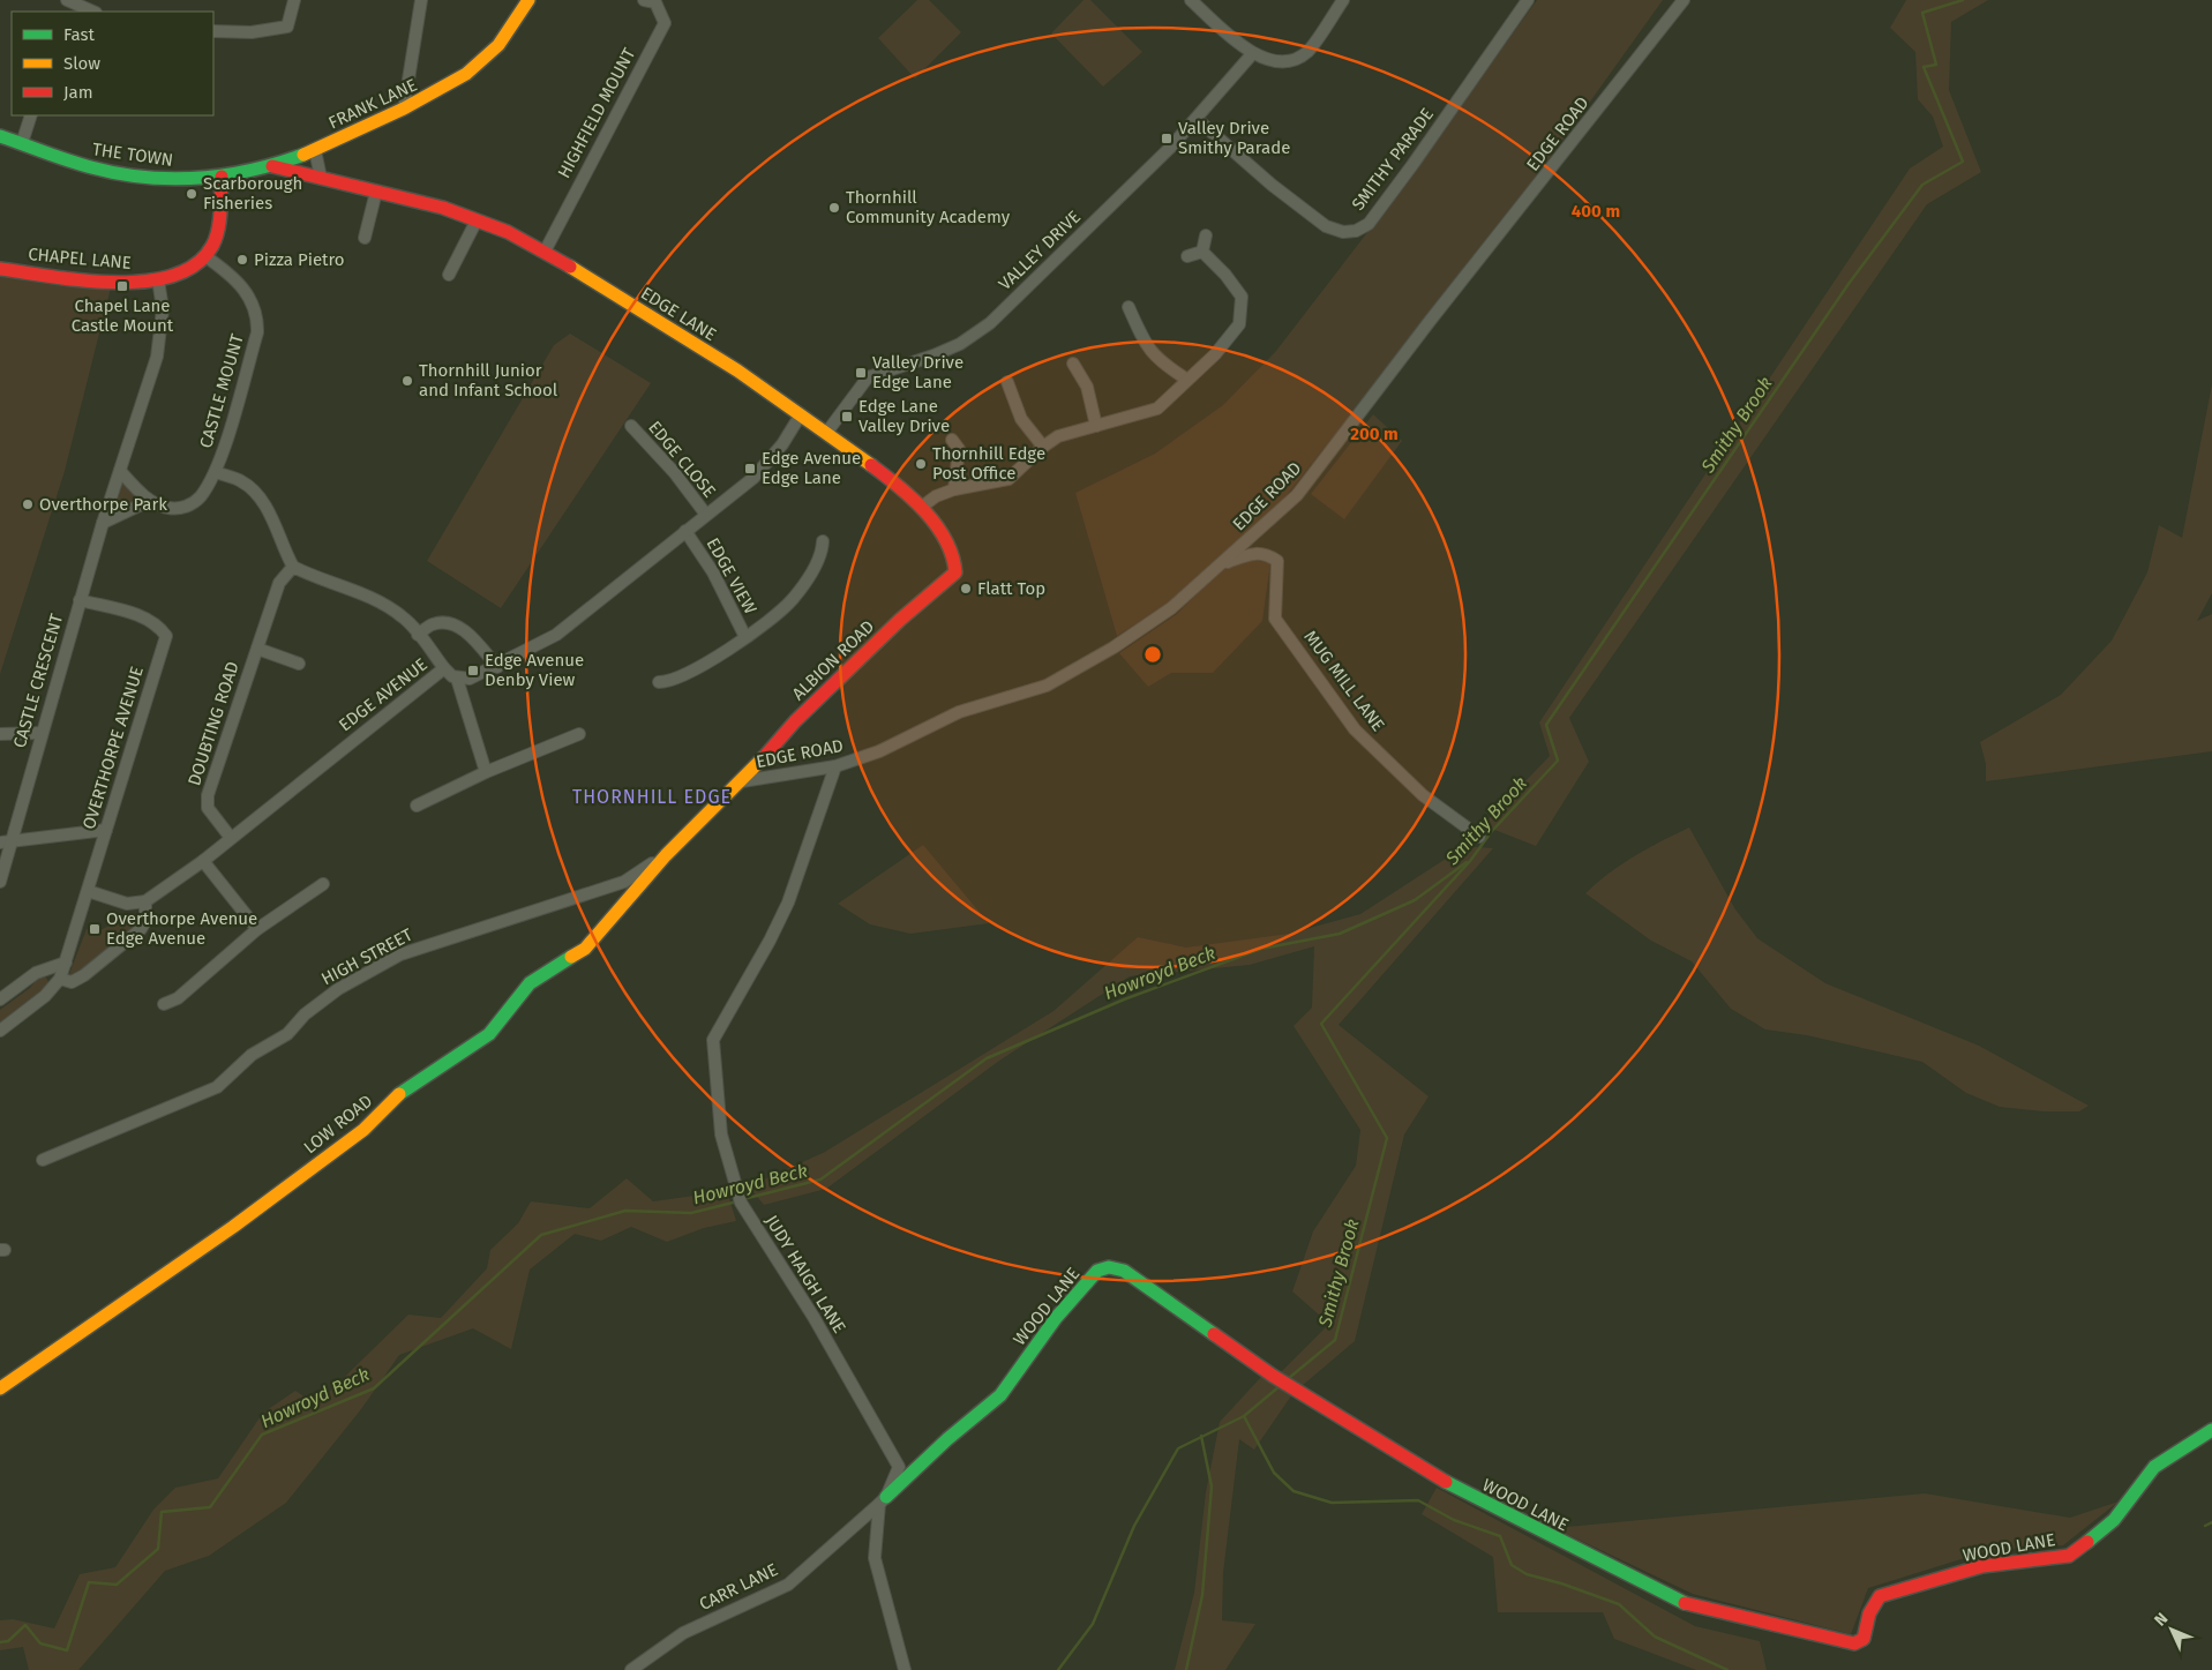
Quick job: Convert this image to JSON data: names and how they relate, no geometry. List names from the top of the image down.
{
  "streets": {
    "street": [
      "FRANK LANE",
      "HIGHFIELD MOUNT",
      "EDGE ROAD",
      "THE TOWN",
      "SMITHY PARADE",
      "VALLEY DRIVE",
      "CHAPEL LANE",
      "EDGE LANE",
      "CASTLE MOUNT",
      "EDGE CLOSE",
      "EDGE VIEW",
      "ALBION ROAD",
      "CASTLE CRESCENT",
      "MUG MILL LANE",
      "EDGE AVENUE",
      "DOUBTING ROAD",
      "OVERTHORPE AVENUE",
      "HIGH STREET",
      "LOW ROAD",
      "JUDY HAIGH LANE",
      "WOOD LANE",
      "CARR LANE"
    ]
  },
  "crossings": [
    ["FRANK LANE", "THE TOWN"],
    ["FRANK LANE", "EDGE LANE"],
    ["HIGHFIELD MOUNT", "EDGE LANE"],
    ["EDGE ROAD", "ALBION ROAD"],
    ["EDGE ROAD", "MUG MILL LANE"],
    ["EDGE ROAD", "JUDY HAIGH LANE"],
    ["SMITHY PARADE", "VALLEY DRIVE"],
    ["VALLEY DRIVE", "EDGE LANE"],
    ["CHAPEL LANE", "CASTLE MOUNT"],
    ["EDGE LANE", "ALBION ROAD"],
    ["ALBION ROAD", "HIGH STREET"],
    ["ALBION ROAD", "LOW ROAD"],
    ["CASTLE CRESCENT", "OVERTHORPE AVENUE"],
    ["EDGE AVENUE", "DOUBTING ROAD"],
    ["HIGH STREET", "LOW ROAD"],
    ["JUDY HAIGH LANE", "WOOD LANE"],
    ["WOOD LANE", "CARR LANE"]
  ],
  "districts": ["THORNHILL EDGE"],
  "water": ["Smithy Brook", "Howroyd Beck"],
  "places": {
    "transit": [
      "Valley Drive Smithy Parade",
      "Chapel Lane Castle Mount",
      "Valley Drive Edge Lane",
      "Edge Lane Valley Drive",
      "Edge Avenue Edge Lane",
      "Edge Avenue Denby View",
      "Overthorpe Avenue Edge Avenue"
    ],
    "other": [
      "Scarborough Fisheries",
      "Thornhill Community Academy",
      "Pizza Pietro",
      "Thornhill Junior and Infant School",
      "Thornhill Edge Post Office",
      "Overthorpe Park",
      "Flatt Top"
    ]
  },
  "legend": ["Fast", "Slow", "Jam"],
  "north": "top left",
  "rings": ["400 m", "200 m"]
}
